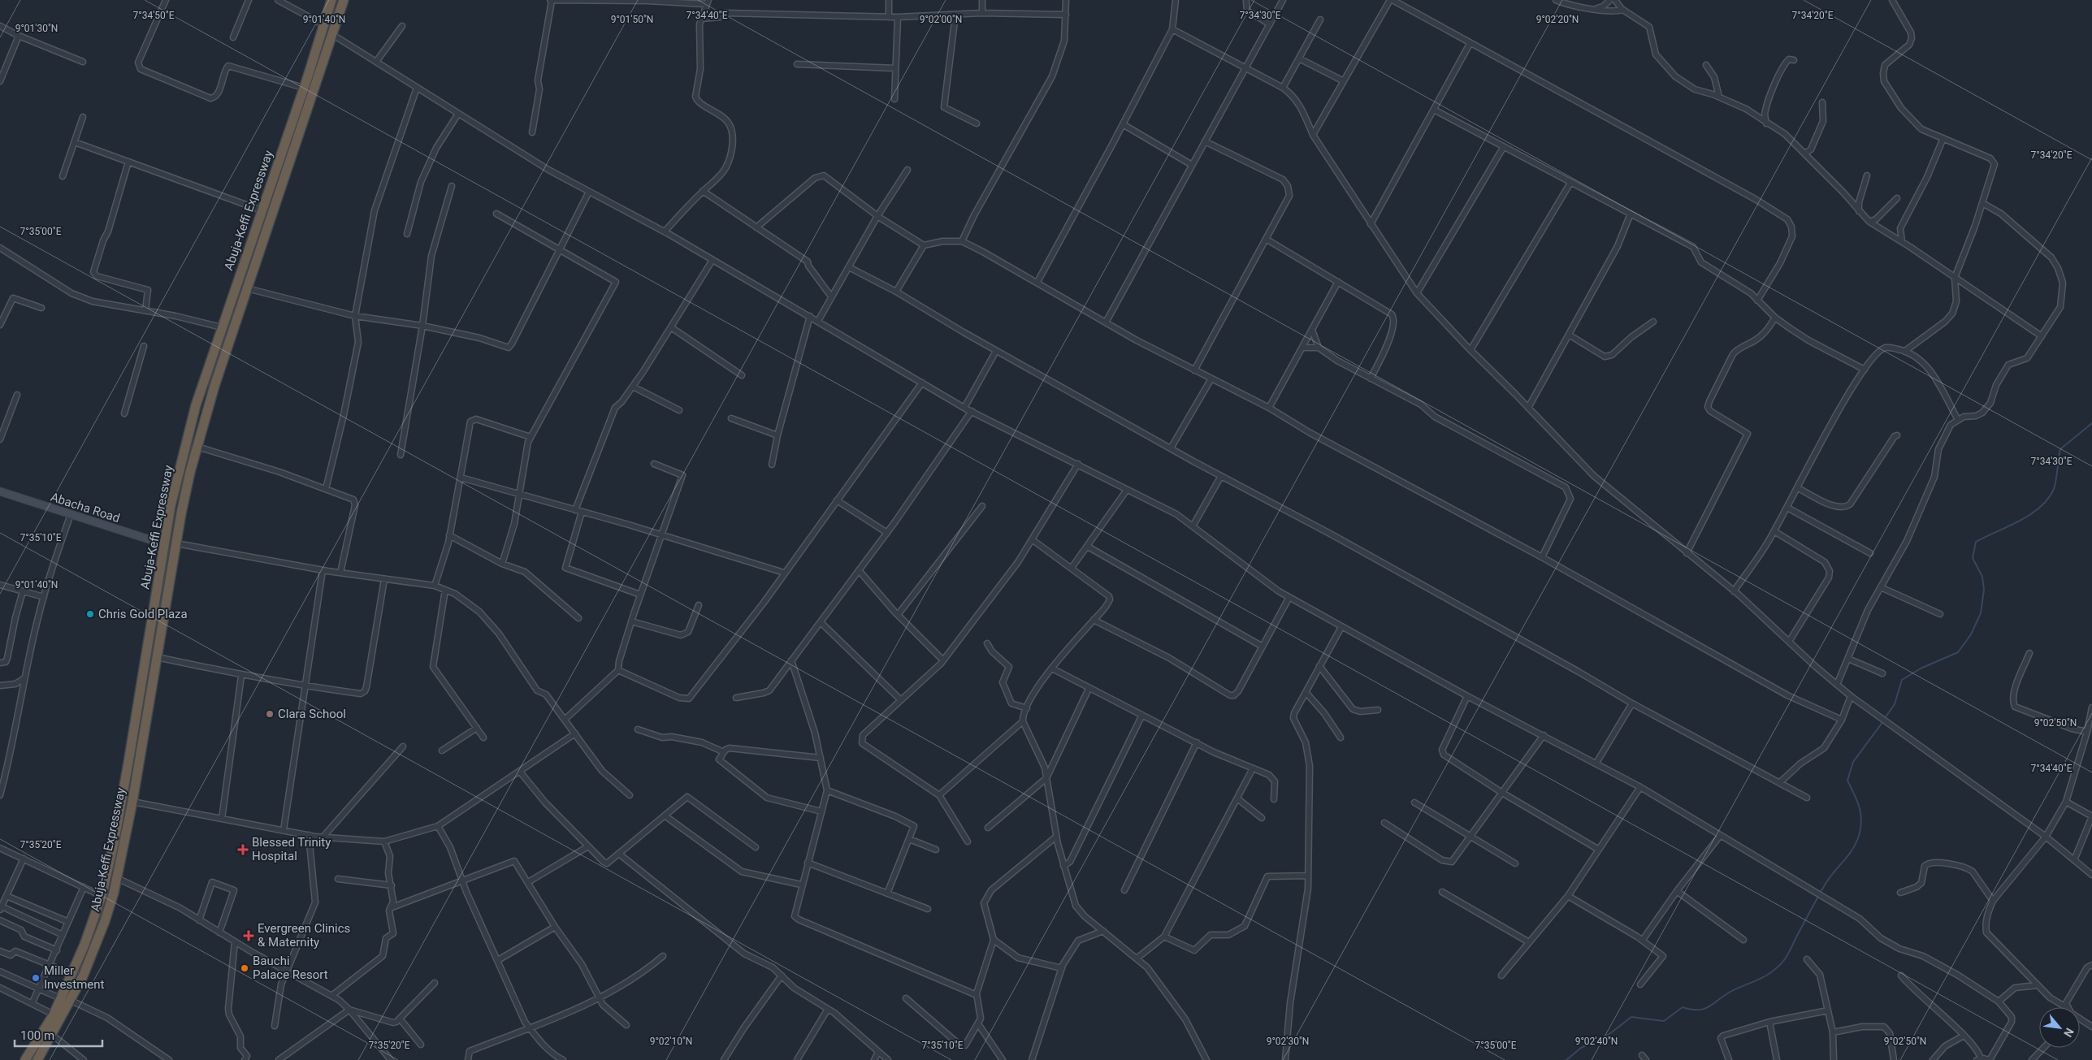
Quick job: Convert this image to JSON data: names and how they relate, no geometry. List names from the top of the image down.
{
  "streets": {
    "highway": ["Abuja-Keffi Expressway"],
    "street": ["Abacha Road"]
  },
  "crossings": [
    ["Abuja-Keffi Expressway", "Abacha Road"]
  ],
  "places": {
    "other": [
      "Chris Gold Plaza",
      "Clara School",
      "Bauchi Palace Resort",
      "Miller Investment"
    ],
    "health": ["Blessed Trinity Hospital", "Evergreen Clinics & Maternity"]
  },
  "scale_bar": "100 m",
  "north": "bottom right",
  "coordinates": [
    "7°34'50\"E",
    "7°34'40\"E",
    "7°34'30\"E",
    "7°34'20\"E",
    "9°01'40\"N",
    "9°01'50\"N",
    "9°02'00\"N",
    "9°02'20\"N",
    "9°01'30\"N",
    "7°35'00\"E",
    "7°35'10\"E",
    "9°02'50\"N",
    "7°35'20\"E",
    "9°02'10\"N",
    "9°02'30\"N",
    "9°02'40\"N"
  ]
}
